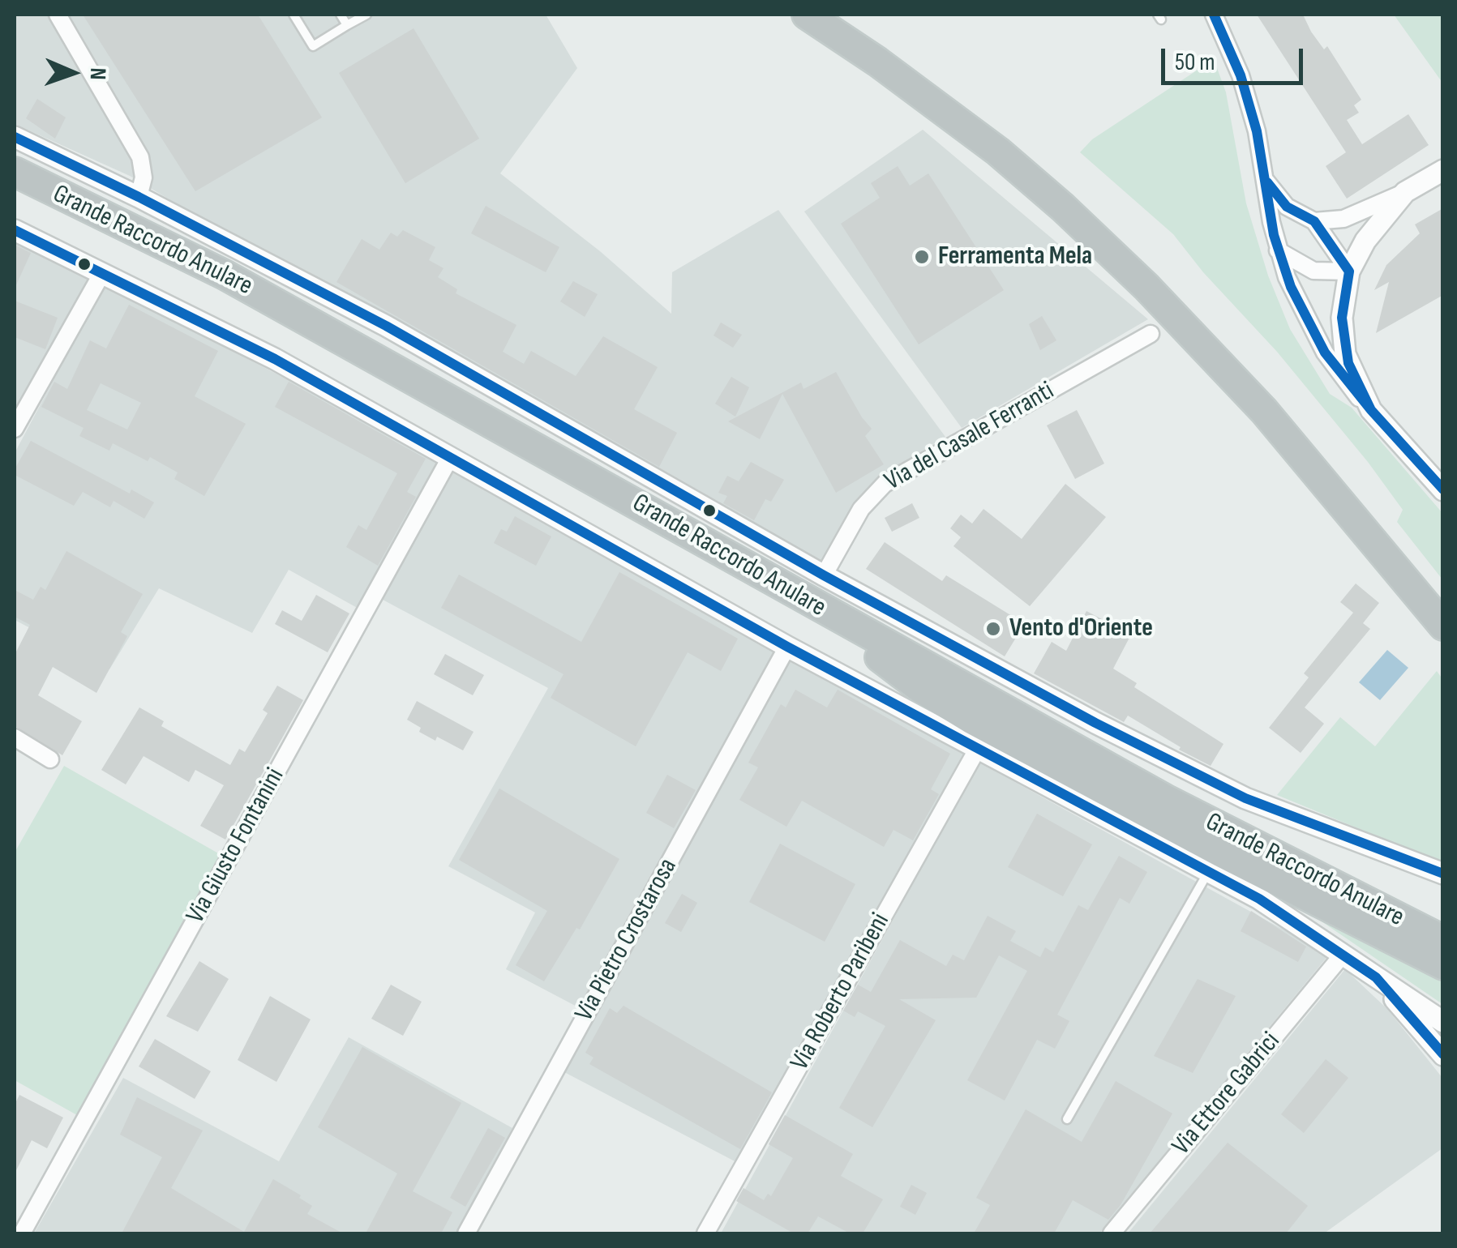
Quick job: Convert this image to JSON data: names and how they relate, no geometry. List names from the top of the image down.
{
  "streets": {
    "highway": ["Grande Raccordo Anulare"],
    "street": [
      "Via del Casale Ferranti",
      "Via Giusto Fontanini",
      "Via Pietro Crostarosa",
      "Via Roberto Paribeni",
      "Via Ettore Gabrici"
    ]
  },
  "places": ["Ferramenta Mela", "Vento d'Oriente"],
  "scale_bar": "50 m",
  "north": "right"
}
